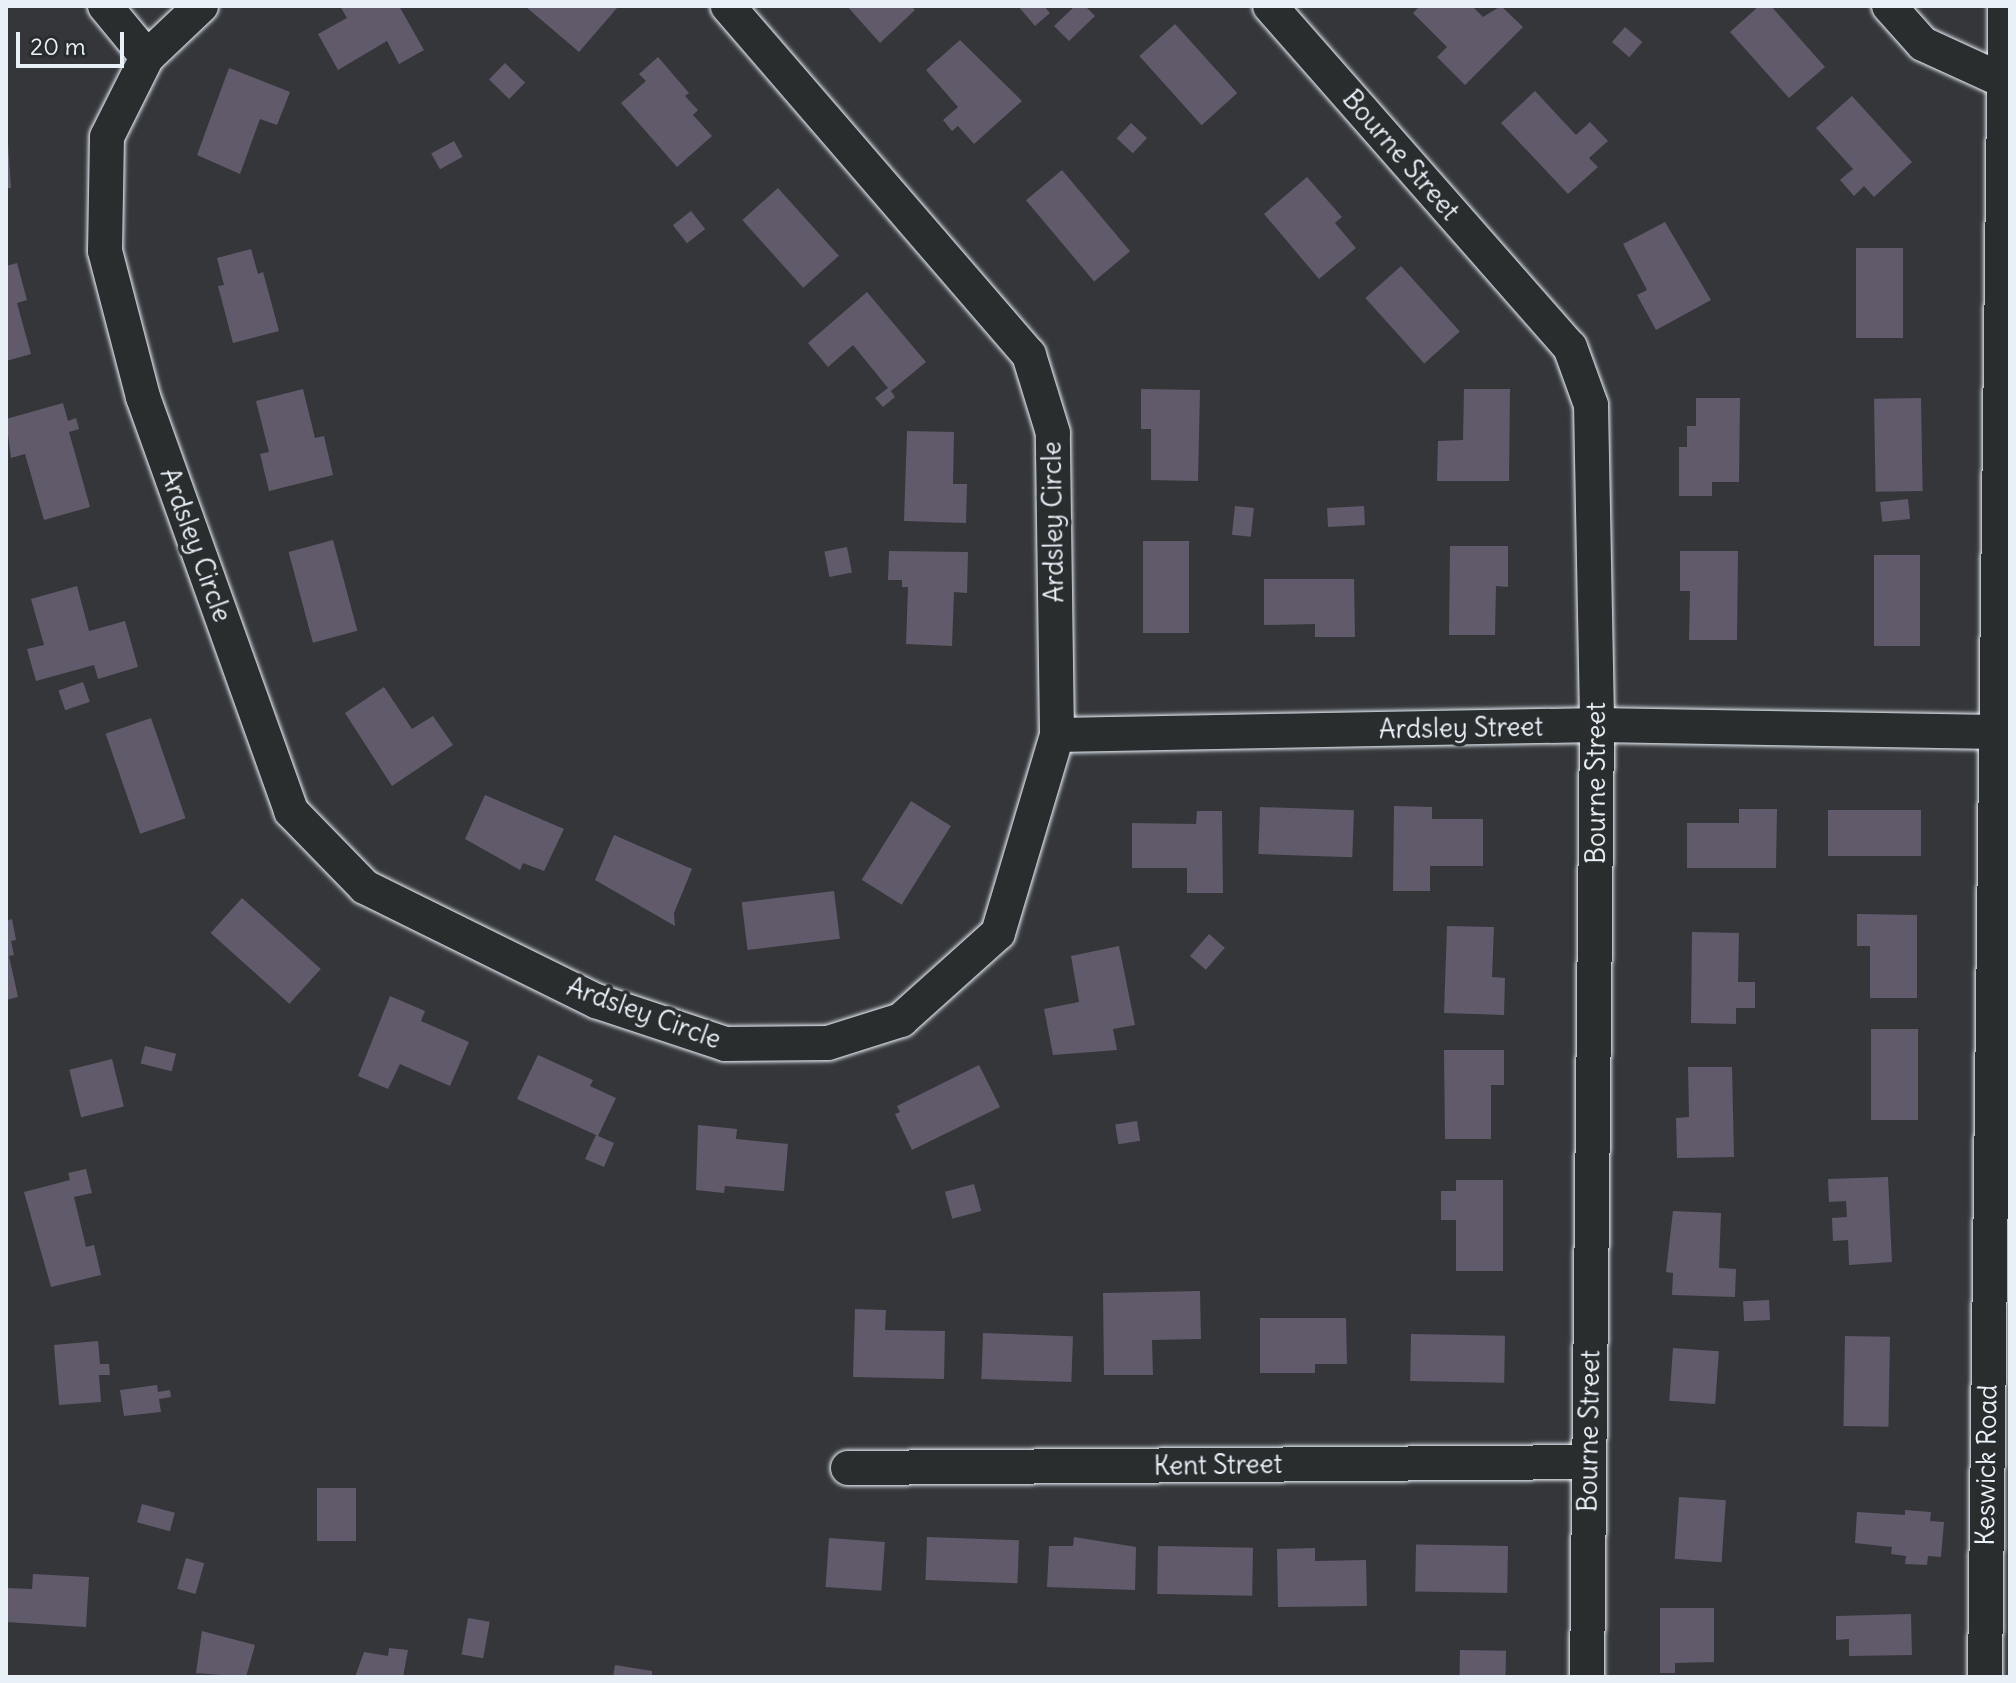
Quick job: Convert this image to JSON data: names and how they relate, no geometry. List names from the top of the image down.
{
  "streets": {
    "street": [
      "Bourne Street",
      "Ardsley Circle",
      "Ardsley Street",
      "Kent Street",
      "Keswick Road"
    ]
  },
  "crossings": [
    ["Bourne Street", "Ardsley Street"],
    ["Bourne Street", "Kent Street"],
    ["Ardsley Circle", "Ardsley Street"],
    ["Ardsley Street", "Keswick Road"]
  ],
  "scale_bar": "20 m"
}
